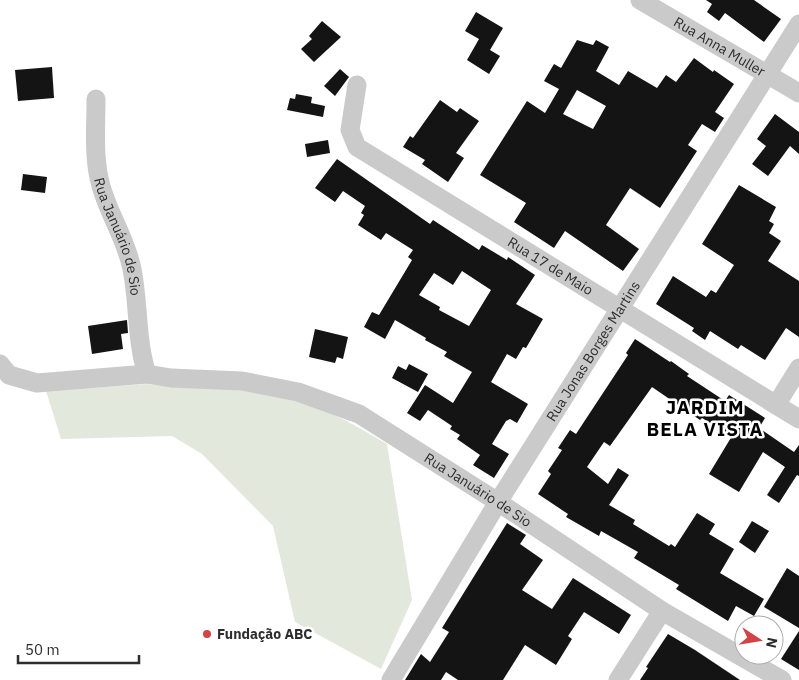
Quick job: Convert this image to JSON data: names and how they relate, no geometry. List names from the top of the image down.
{
  "streets": {
    "street": [
      "Rua Anna Muller",
      "Rua Januário de Sio",
      "Rua 17 de Maio",
      "Rua Jonas Borges Martins"
    ]
  },
  "crossings": [
    ["Rua Anna Muller", "Rua Jonas Borges Martins"],
    ["Rua Januário de Sio", "Rua Jonas Borges Martins"],
    ["Rua 17 de Maio", "Rua Jonas Borges Martins"]
  ],
  "districts": ["JARDIM BELA VISTA"],
  "places": ["Fundação ABC"],
  "scale_bar": "50 m",
  "north": "right"
}
